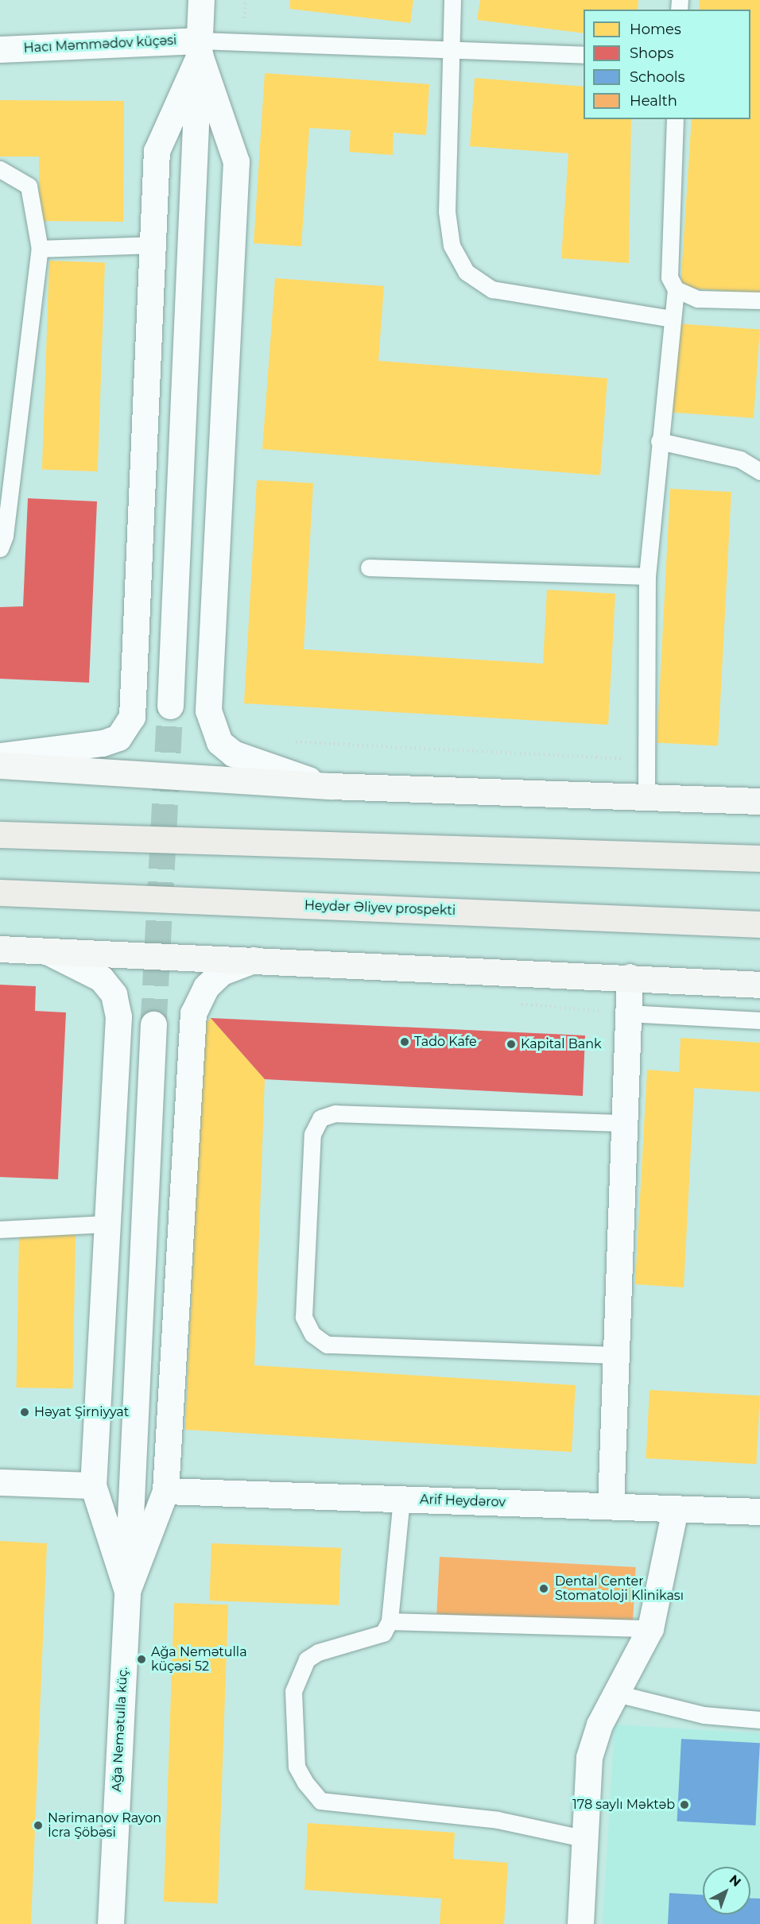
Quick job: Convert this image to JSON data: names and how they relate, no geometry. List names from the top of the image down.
{
  "streets": {
    "highway": ["Heydər Əliyev prospekti"],
    "street": ["Hacı Məmmədov küçəsi", "Arif Heydərov", "Ağa Nemətulla küç."]
  },
  "crossings": [
    ["Arif Heydərov", "Ağa Nemətulla küç."]
  ],
  "places": [
    "Tado Kafe",
    "Kapital Bank",
    "Həyat Şirniyyat",
    "Dental Center Stomatoloji Klinikası",
    "Ağa Nemətulla küçəsi 52",
    "178 saylı Məktəb",
    "Nərimanov Rayon İcra Şöbəsi"
  ],
  "legend": [
    "Homes",
    "Shops",
    "Schools",
    "Health"
  ],
  "north": "top right"
}
